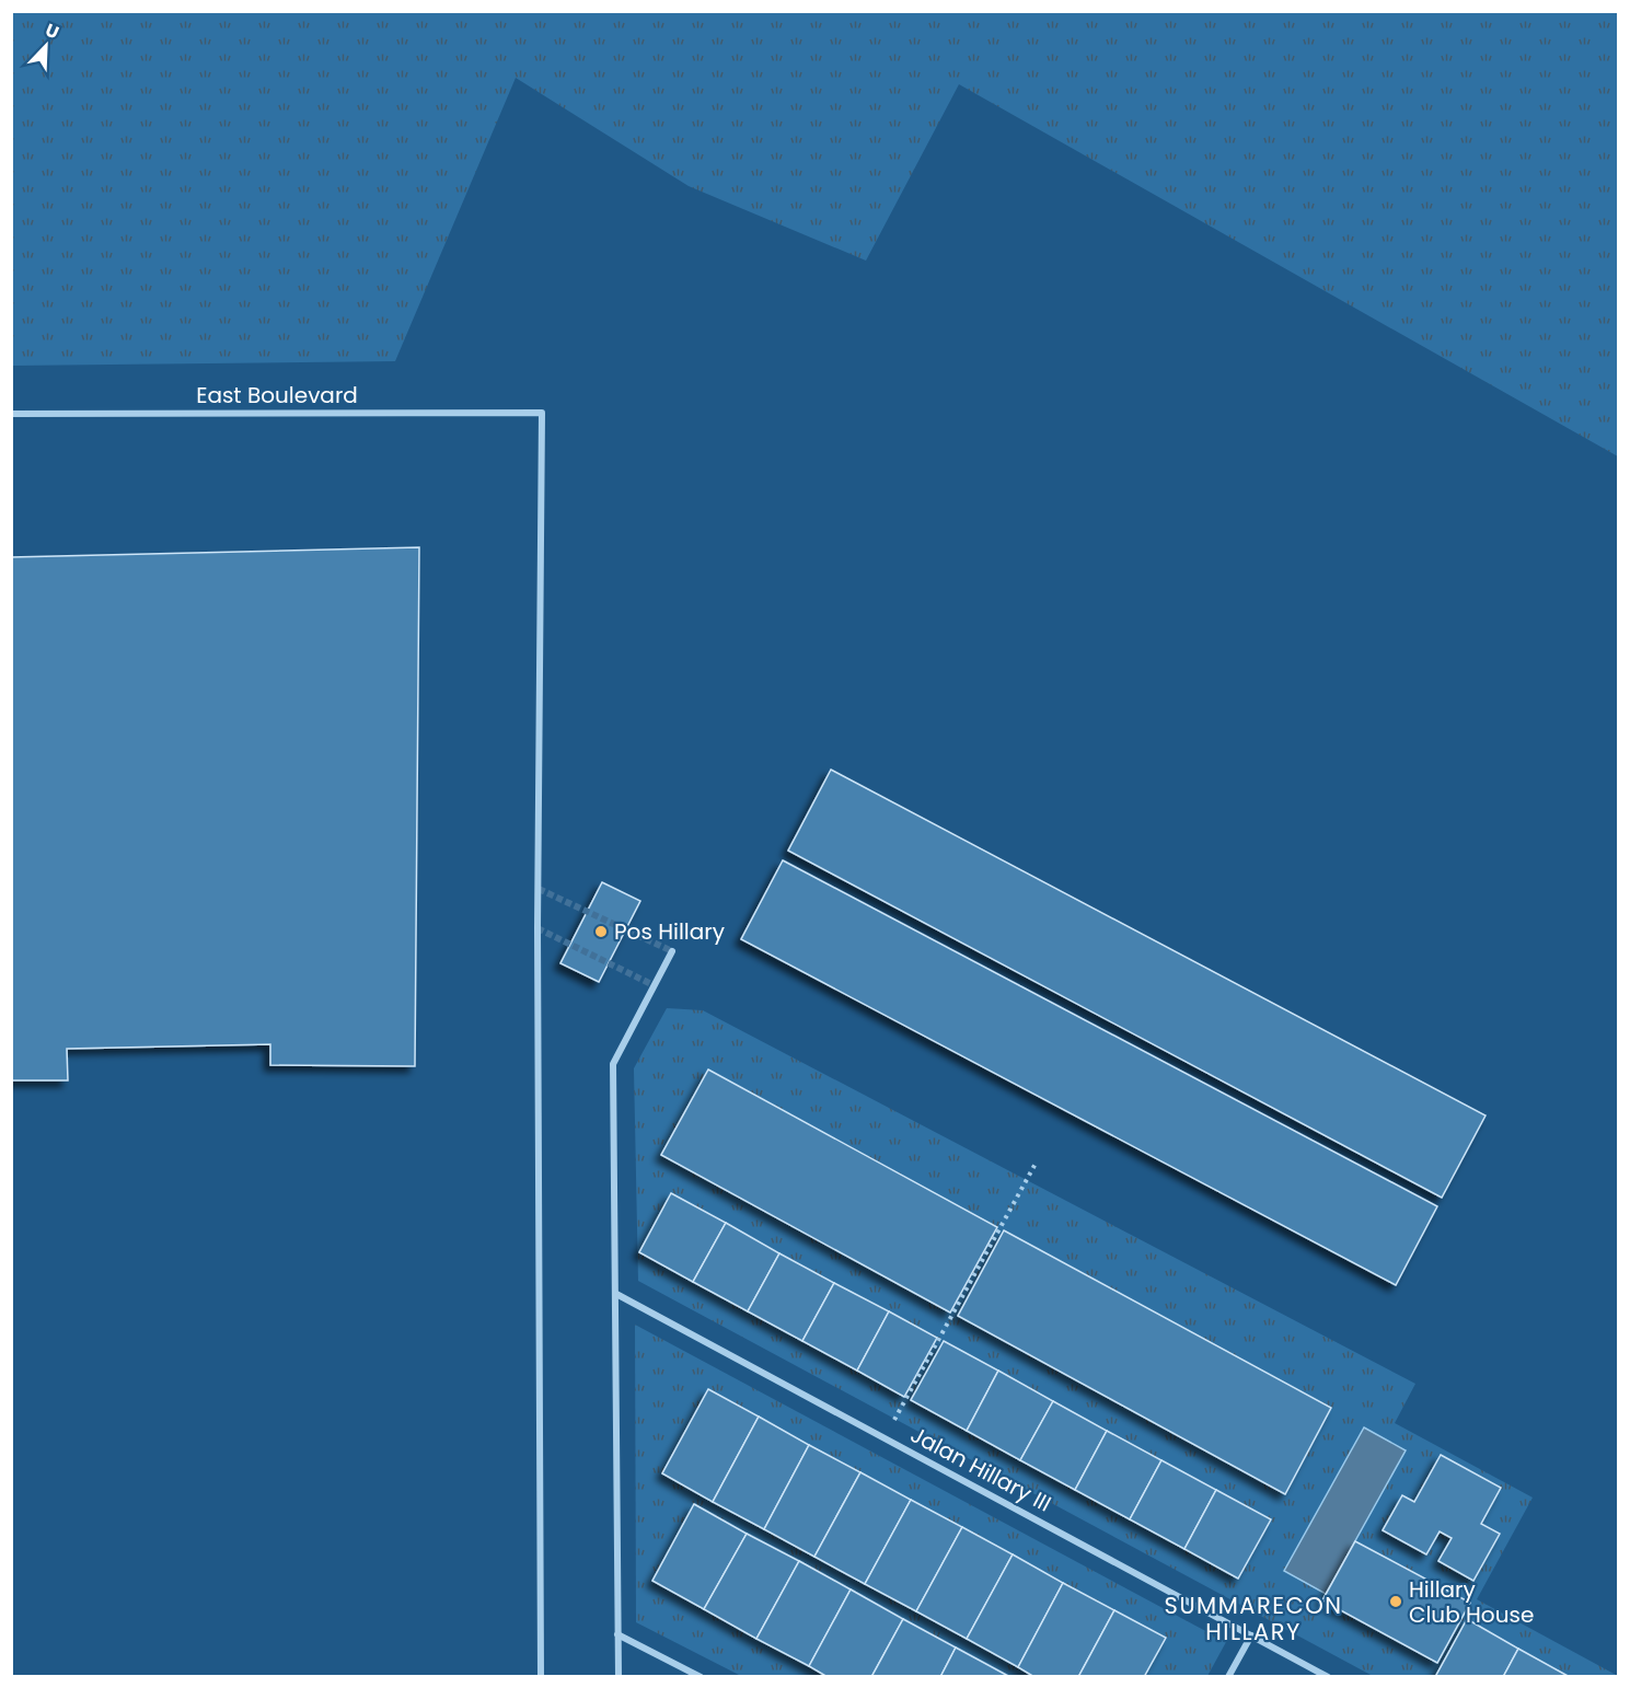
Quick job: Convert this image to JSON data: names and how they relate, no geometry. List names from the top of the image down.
{
  "streets": {
    "street": ["East Boulevard", "Jalan Hillary III"]
  },
  "districts": ["SUMMARECON HILLARY"],
  "places": ["Pos Hillary", "Hillary Club House"],
  "north": "top right"
}
